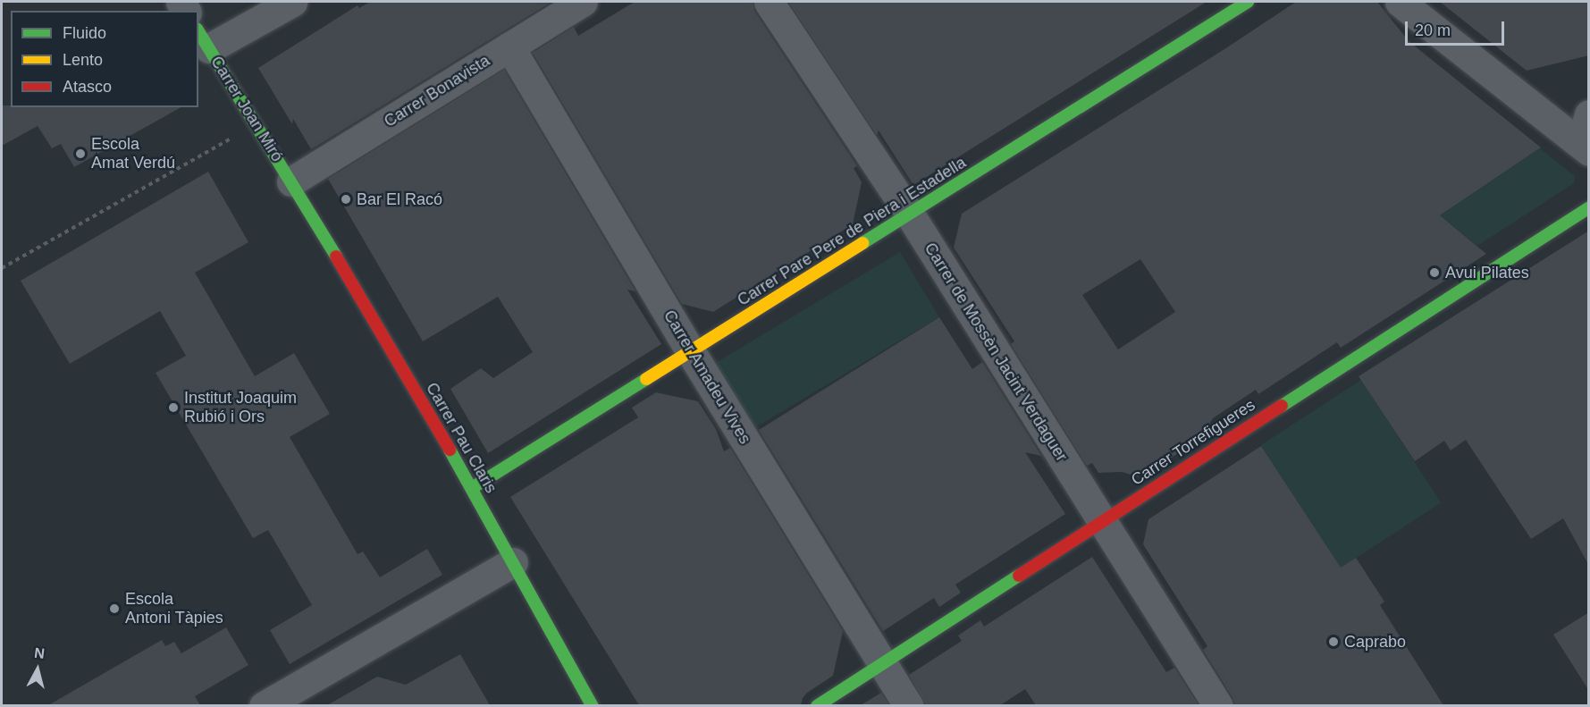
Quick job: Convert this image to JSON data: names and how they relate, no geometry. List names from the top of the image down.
{
  "streets": {
    "street": [
      "Carrer Bonavista",
      "Carrer Joan Miró",
      "Carrer Pare Pere de Piera i Estadella",
      "Carrer de Mossèn Jacint Verdaguer",
      "Carrer Amadeu Vives",
      "Carrer Pau Claris",
      "Carrer Torrefigueres"
    ]
  },
  "crossings": [
    ["Carrer Bonavista", "Carrer Joan Miró"],
    ["Carrer Bonavista", "Carrer Amadeu Vives"],
    ["Carrer Bonavista", "Carrer Pau Claris"],
    ["Carrer Joan Miró", "Carrer Pau Claris"],
    ["Carrer Pare Pere de Piera i Estadella", "Carrer de Mossèn Jacint Verdaguer"],
    ["Carrer Pare Pere de Piera i Estadella", "Carrer Amadeu Vives"],
    ["Carrer Pare Pere de Piera i Estadella", "Carrer Pau Claris"],
    ["Carrer de Mossèn Jacint Verdaguer", "Carrer Torrefigueres"],
    ["Carrer Amadeu Vives", "Carrer Torrefigueres"]
  ],
  "places": [
    "Escola Amat Verdú",
    "Bar El Racó",
    "Avui Pilates",
    "Institut Joaquim Rubió i Ors",
    "Escola Antoni Tàpies",
    "Caprabo"
  ],
  "legend": ["Fluido", "Lento", "Atasco"],
  "scale_bar": "20 m",
  "north": "top"
}
